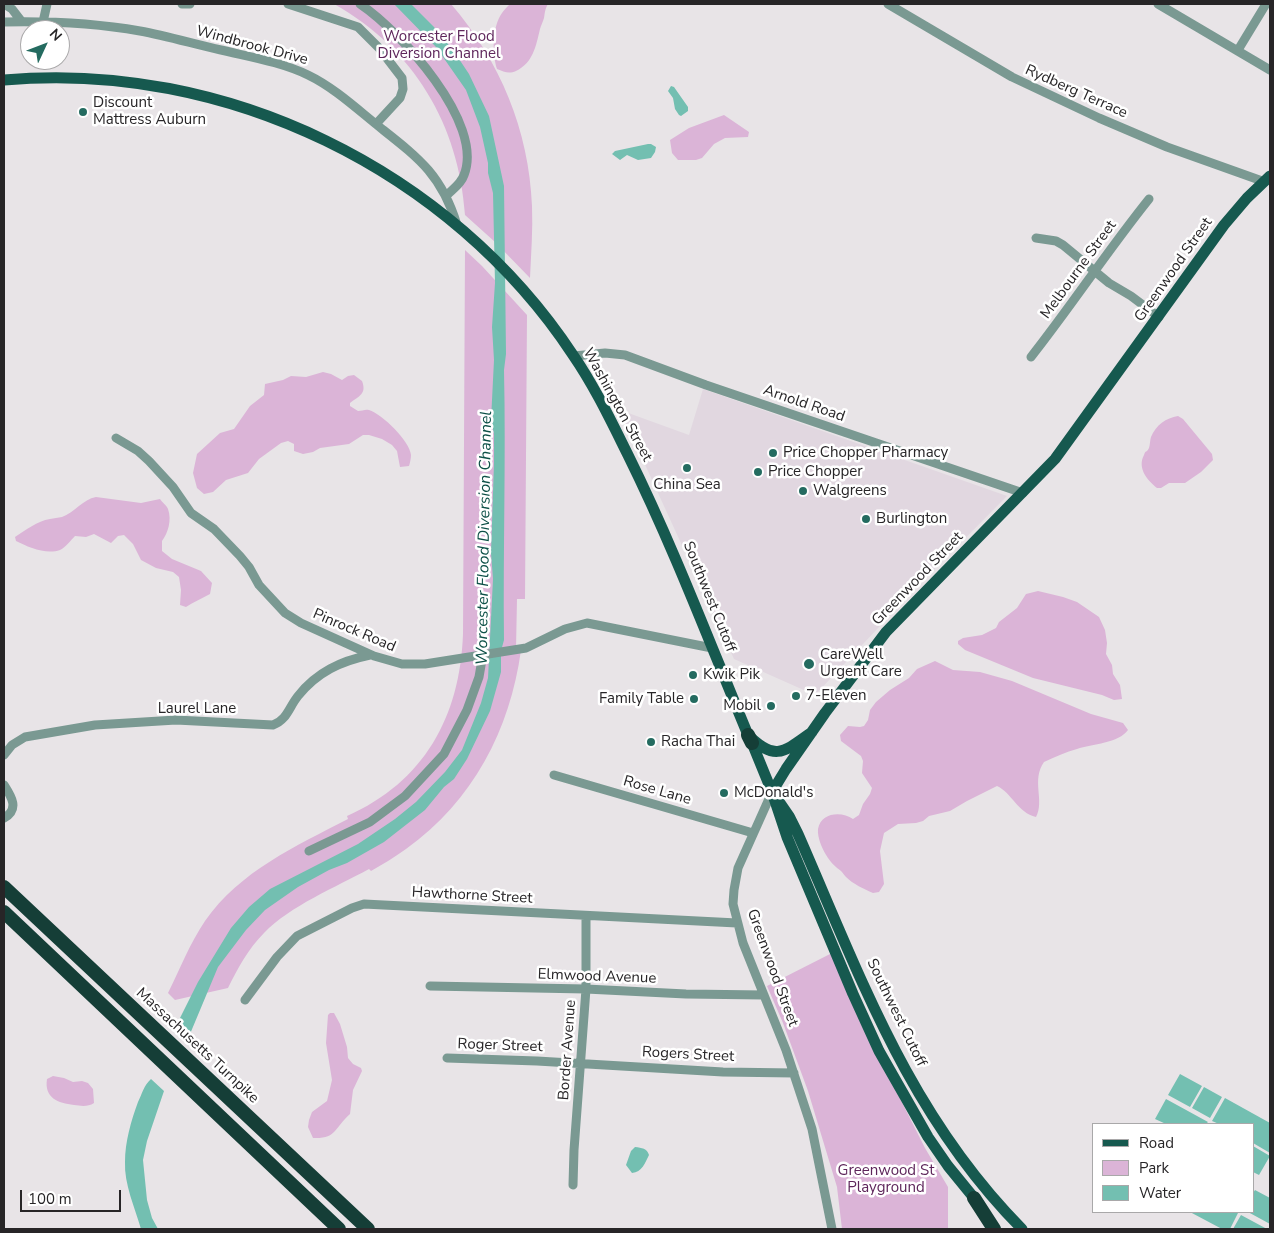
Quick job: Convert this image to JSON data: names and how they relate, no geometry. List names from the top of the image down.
{
  "streets": {
    "highway": ["Massachusetts Turnpike"],
    "main road": ["Greenwood Street", "Washington Street", "Southwest Cutoff"],
    "street": [
      "Windbrook Drive",
      "Rydberg Terrace",
      "Melbourne Street",
      "Arnold Road",
      "Pinrock Road",
      "Laurel Lane",
      "Rose Lane",
      "Hawthorne Street",
      "Elmwood Avenue",
      "Roger Street",
      "Border Avenue",
      "Rogers Street"
    ]
  },
  "crossings": [
    ["Windbrook Drive", "Washington Street"],
    ["Rydberg Terrace", "Greenwood Street"],
    ["Greenwood Street", "Arnold Road"],
    ["Greenwood Street", "Southwest Cutoff"],
    ["Greenwood Street", "Rose Lane"],
    ["Greenwood Street", "Hawthorne Street"],
    ["Greenwood Street", "Elmwood Avenue"],
    ["Greenwood Street", "Rogers Street"],
    ["Arnold Road", "Washington Street"],
    ["Washington Street", "Southwest Cutoff"],
    ["Southwest Cutoff", "Pinrock Road"],
    ["Pinrock Road", "Laurel Lane"],
    ["Hawthorne Street", "Border Avenue"],
    ["Elmwood Avenue", "Border Avenue"],
    ["Roger Street", "Border Avenue"],
    ["Roger Street", "Rogers Street"],
    ["Border Avenue", "Rogers Street"]
  ],
  "water": ["Worcester Flood Diversion Channel"],
  "parks": ["Worcester Flood Diversion Channel", "Greenwood St Playground"],
  "places": [
    "Discount Mattress Auburn",
    "Price Chopper Pharmacy",
    "China Sea",
    "Price Chopper",
    "Walgreens",
    "Burlington",
    "CareWell Urgent Care",
    "Kwik Pik",
    "7-Eleven",
    "Family Table",
    "Mobil",
    "Racha Thai",
    "McDonald's"
  ],
  "legend": ["Road", "Park", "Water"],
  "scale_bar": "100 m",
  "north": "top right"
}
